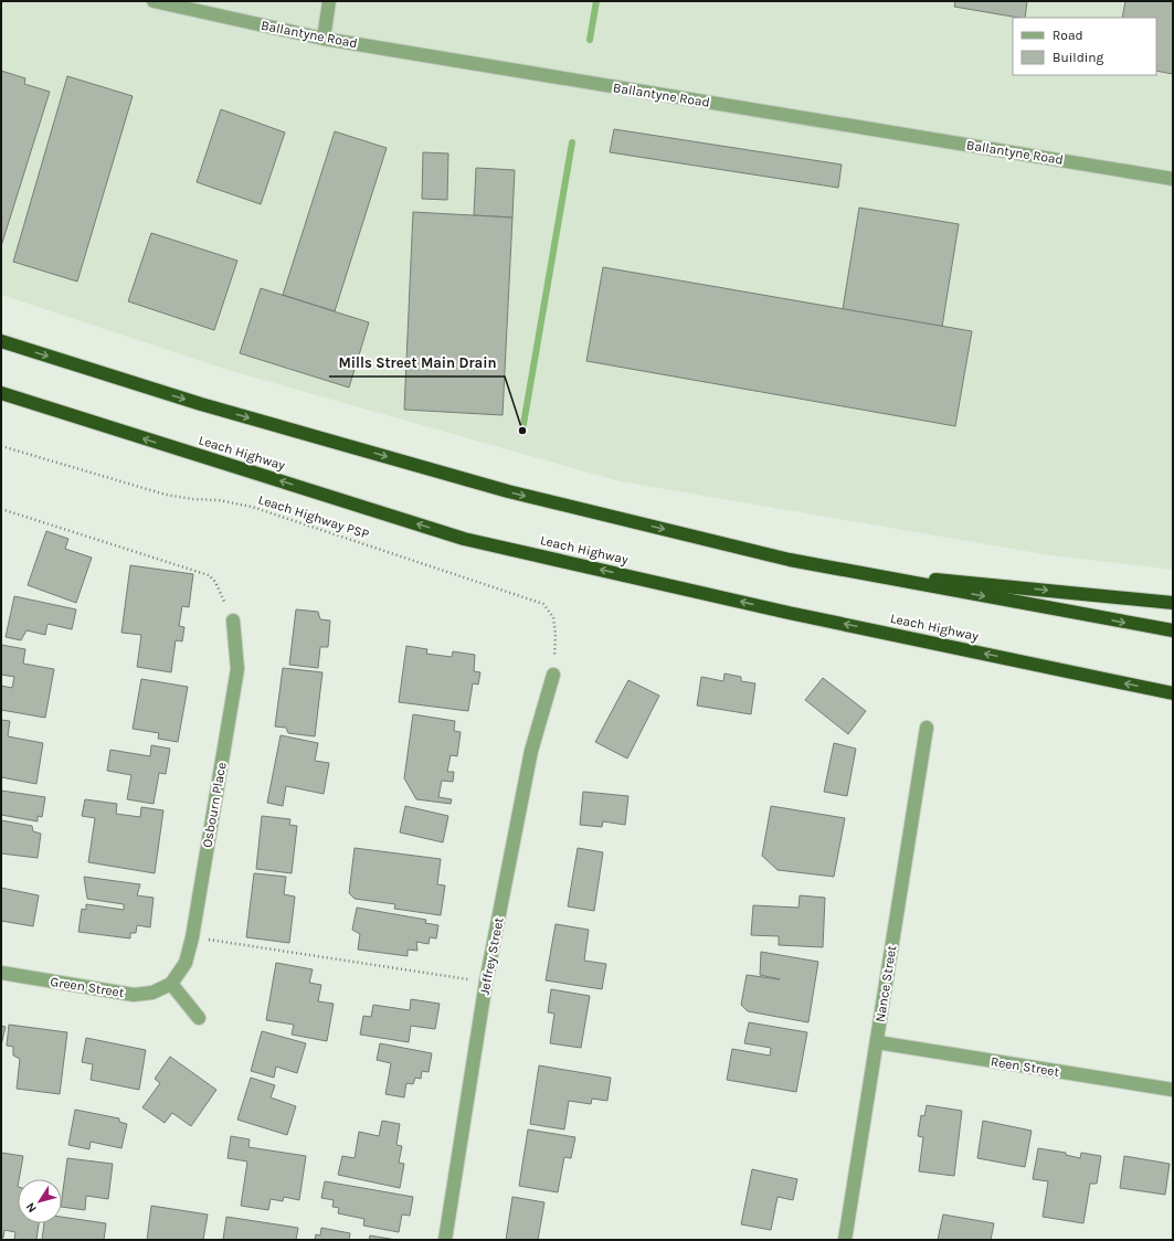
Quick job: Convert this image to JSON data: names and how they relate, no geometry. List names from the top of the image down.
{
  "streets": {
    "highway": ["Leach Highway"],
    "street": [
      "Ballantyne Road",
      "Osbourn Place",
      "Jeffrey Street",
      "Nance Street",
      "Green Street",
      "Reen Street"
    ],
    "path": ["Leach Highway PSP"]
  },
  "crossings": [
    ["Leach Highway PSP", "Jeffrey Street"],
    ["Osbourn Place", "Green Street"],
    ["Nance Street", "Reen Street"]
  ],
  "places": ["Mills Street Main Drain"],
  "legend": ["Road", "Building"],
  "north": "bottom left"
}
